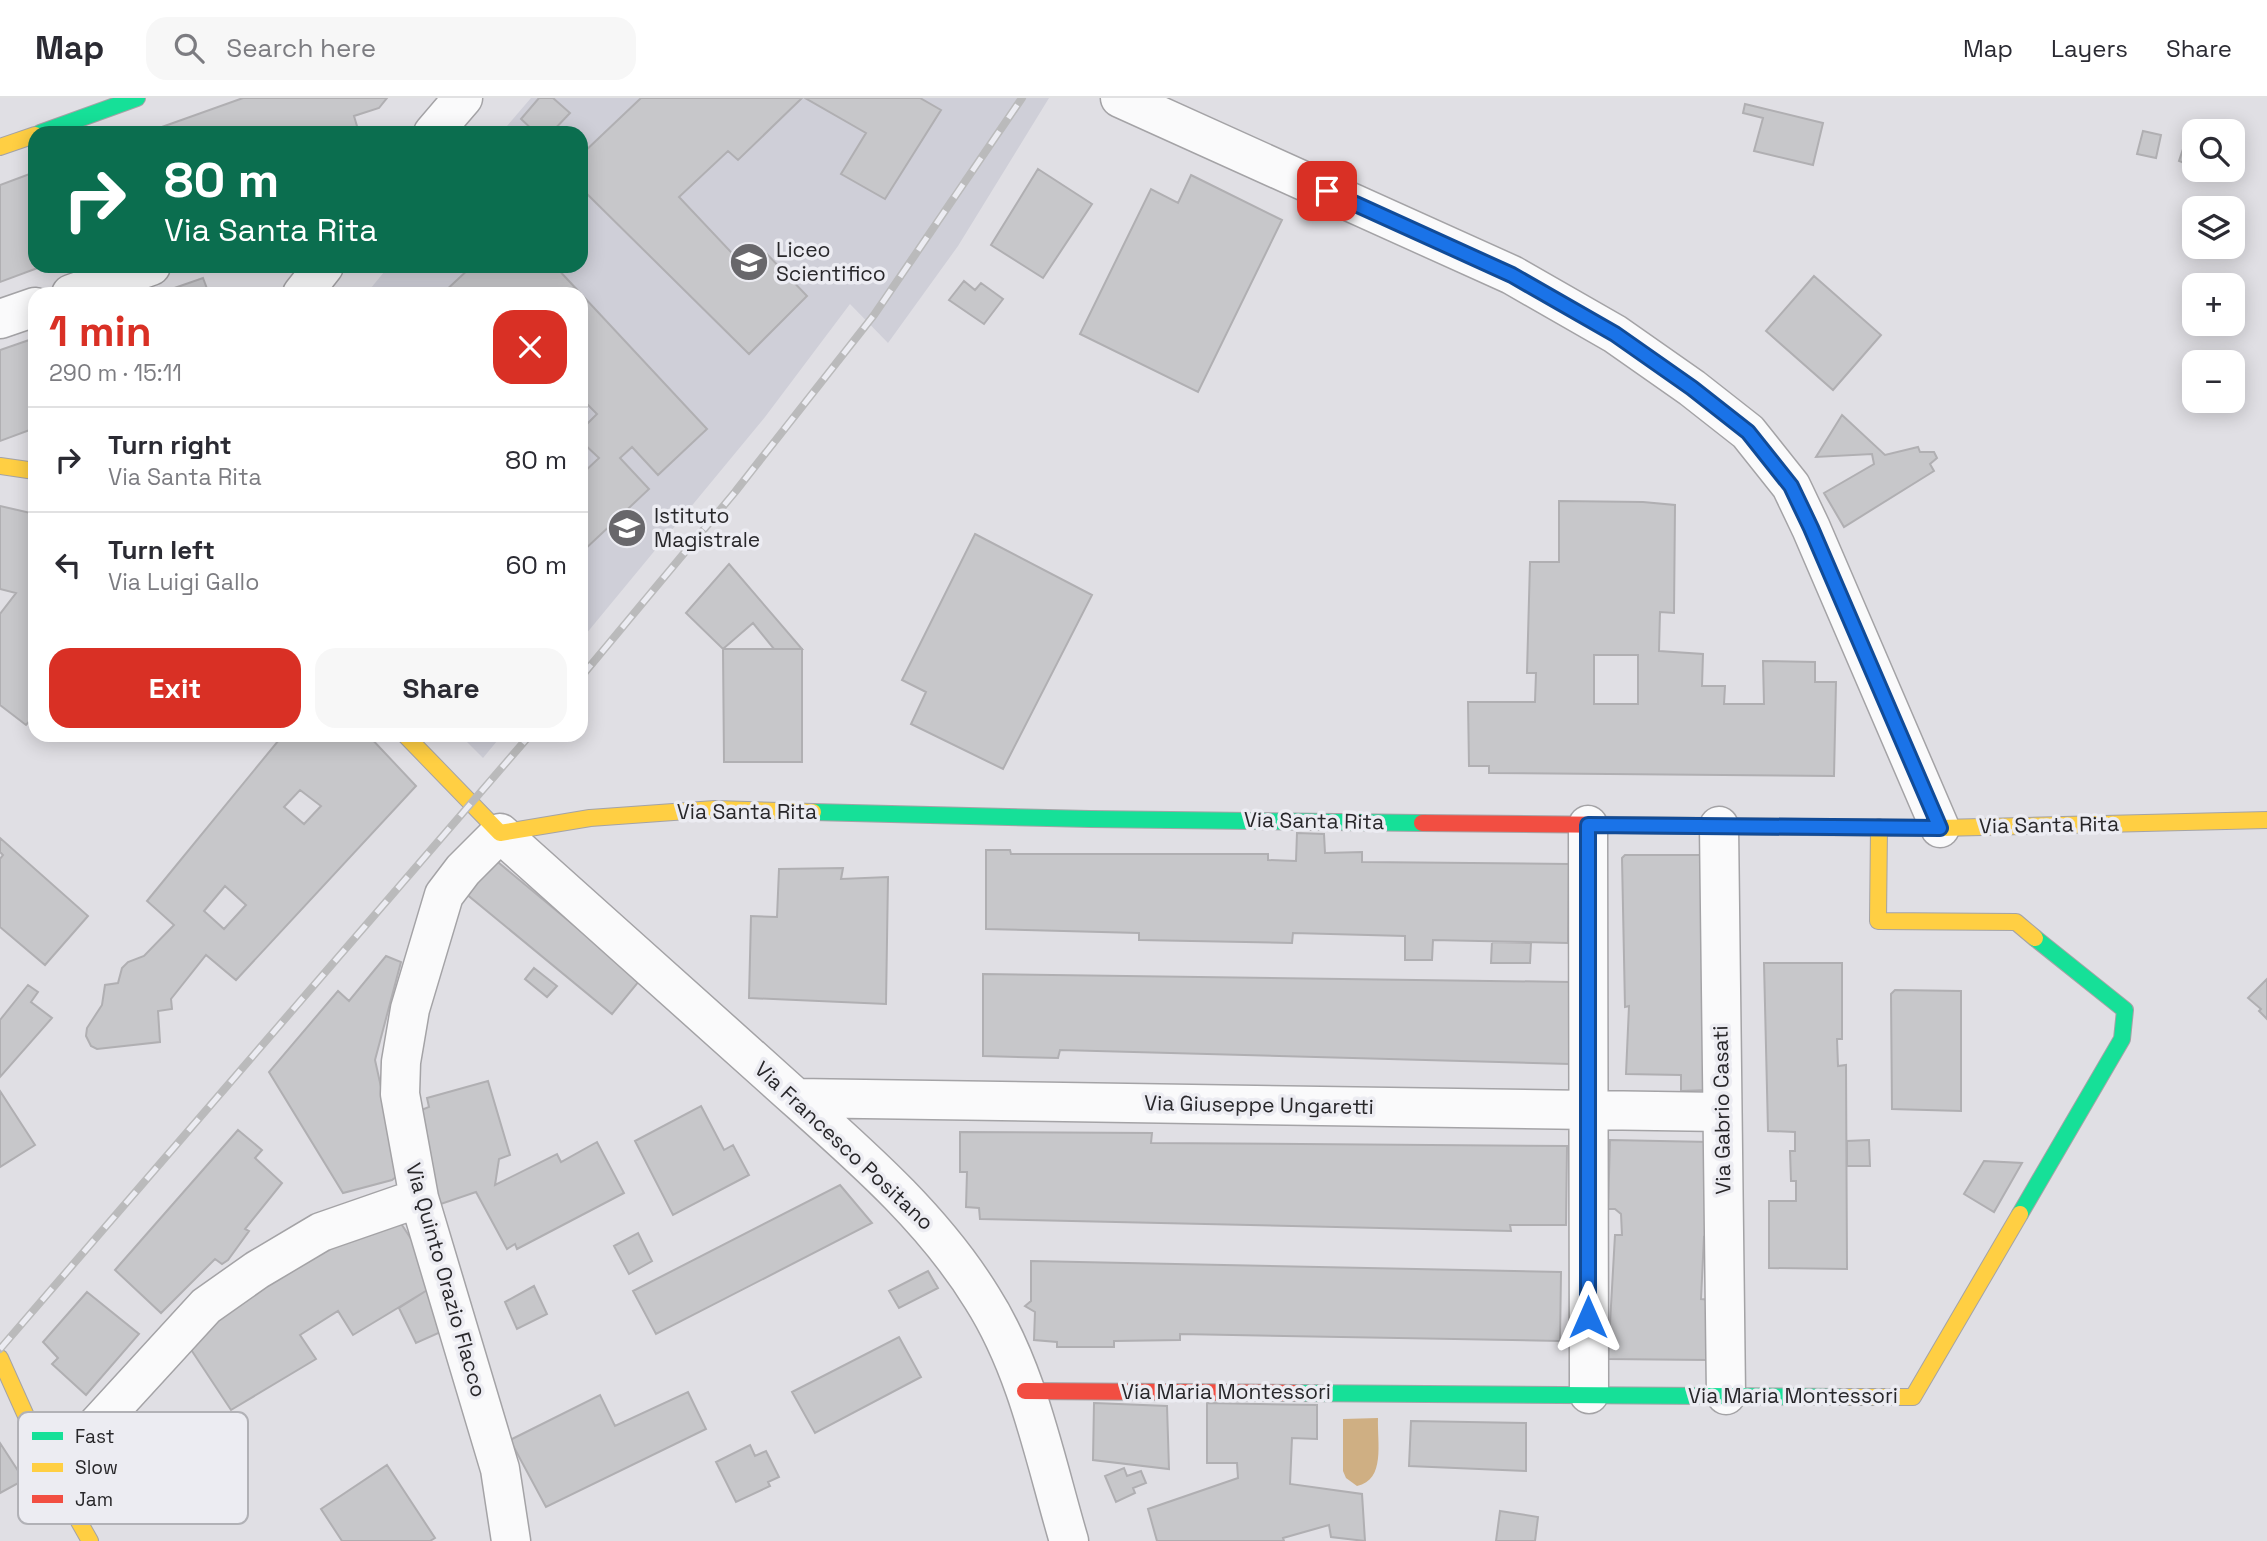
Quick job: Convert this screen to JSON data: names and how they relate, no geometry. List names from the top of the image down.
{
  "streets": {
    "street": [
      "Via Santa Rita",
      "Via Giuseppe Ungaretti",
      "Via Gabrio Casati",
      "Via Francesco Positano",
      "Via Quinto Orazio Flacco",
      "Via Maria Montessori"
    ]
  },
  "crossings": [
    ["Via Santa Rita", "Via Gabrio Casati"],
    ["Via Santa Rita", "Via Francesco Positano"],
    ["Via Santa Rita", "Via Quinto Orazio Flacco"],
    ["Via Santa Rita", "Via Maria Montessori"],
    ["Via Giuseppe Ungaretti", "Via Gabrio Casati"],
    ["Via Giuseppe Ungaretti", "Via Francesco Positano"],
    ["Via Gabrio Casati", "Via Maria Montessori"],
    ["Via Francesco Positano", "Via Quinto Orazio Flacco"],
    ["Via Francesco Positano", "Via Maria Montessori"]
  ],
  "places": {
    "school or university": ["Liceo Scientifico", "Istituto Magistrale"]
  },
  "legend": ["Fast", "Slow", "Jam"],
  "page": {
    "header": "Map",
    "search": "Search here",
    "nav": ["Map", "Layers", "Share"],
    "map_buttons": ["+", "−"],
    "turn": ["80 m", "Via Santa Rita"],
    "heading": ["1 min", "290 m · 15:11"],
    "list": [
      {
        "name": "Turn right",
        "note": "Via Santa Rita",
        "value": "80 m"
      },
      {
        "name": "Turn left",
        "note": "Via Luigi Gallo",
        "value": "60 m"
      }
    ],
    "buttons": ["Exit", "Share"]
  }
}
